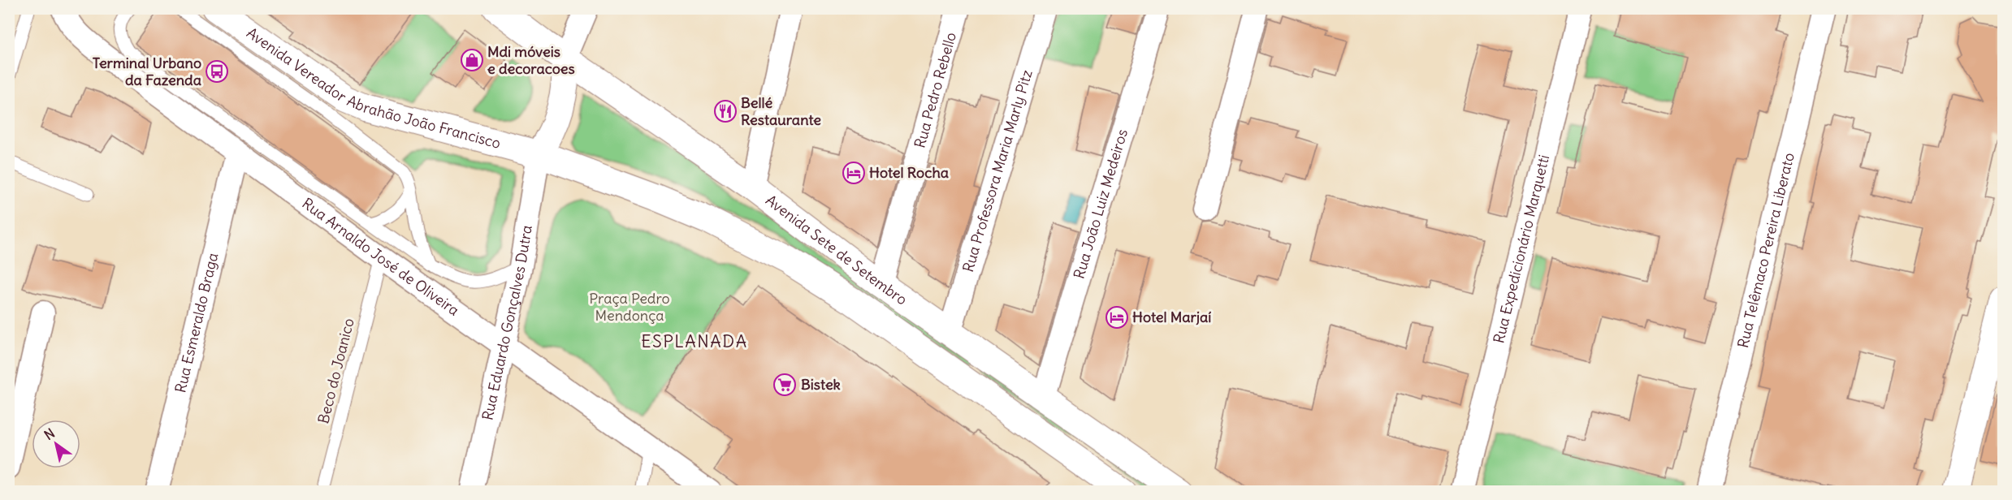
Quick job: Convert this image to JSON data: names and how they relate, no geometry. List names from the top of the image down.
{
  "streets": {
    "main road": ["Avenida Vereador Abrahão João Francisco", "Avenida Sete de Setembro"],
    "street": [
      "Rua Pedro Rebello",
      "Rua Professora Maria Marly Pitz",
      "Rua João Luiz Medeiros",
      "Rua Expedicionário Marquetti",
      "Rua Telêmaco Pereira Liberato",
      "Rua Arnaldo José de Oliveira",
      "Rua Esmeraldo Braga",
      "Rua Eduardo Gonçalves Dutra"
    ],
    "lane": ["Beco do Joanico"]
  },
  "crossings": [
    ["Avenida Vereador Abrahão João Francisco", "Avenida Sete de Setembro"],
    ["Avenida Vereador Abrahão João Francisco", "Rua Eduardo Gonçalves Dutra"],
    ["Rua Pedro Rebello", "Avenida Sete de Setembro"],
    ["Rua Professora Maria Marly Pitz", "Avenida Sete de Setembro"],
    ["Rua João Luiz Medeiros", "Avenida Sete de Setembro"],
    ["Avenida Sete de Setembro", "Rua Eduardo Gonçalves Dutra"],
    ["Rua Arnaldo José de Oliveira", "Rua Esmeraldo Braga"],
    ["Rua Arnaldo José de Oliveira", "Rua Eduardo Gonçalves Dutra"],
    ["Rua Arnaldo José de Oliveira", "Beco do Joanico"]
  ],
  "districts": ["ESPLANADA"],
  "parks": ["Praça Pedro Mendonça"],
  "places": {
    "shop": ["Mdi móveis e decoracoes"],
    "bus stop": ["Terminal Urbano da Fazenda"],
    "restaurant": ["Bellé Restaurante"],
    "hotel": ["Hotel Rocha", "Hotel Marjaí"],
    "supermarket": ["Bistek"]
  },
  "north": "top left"
}
